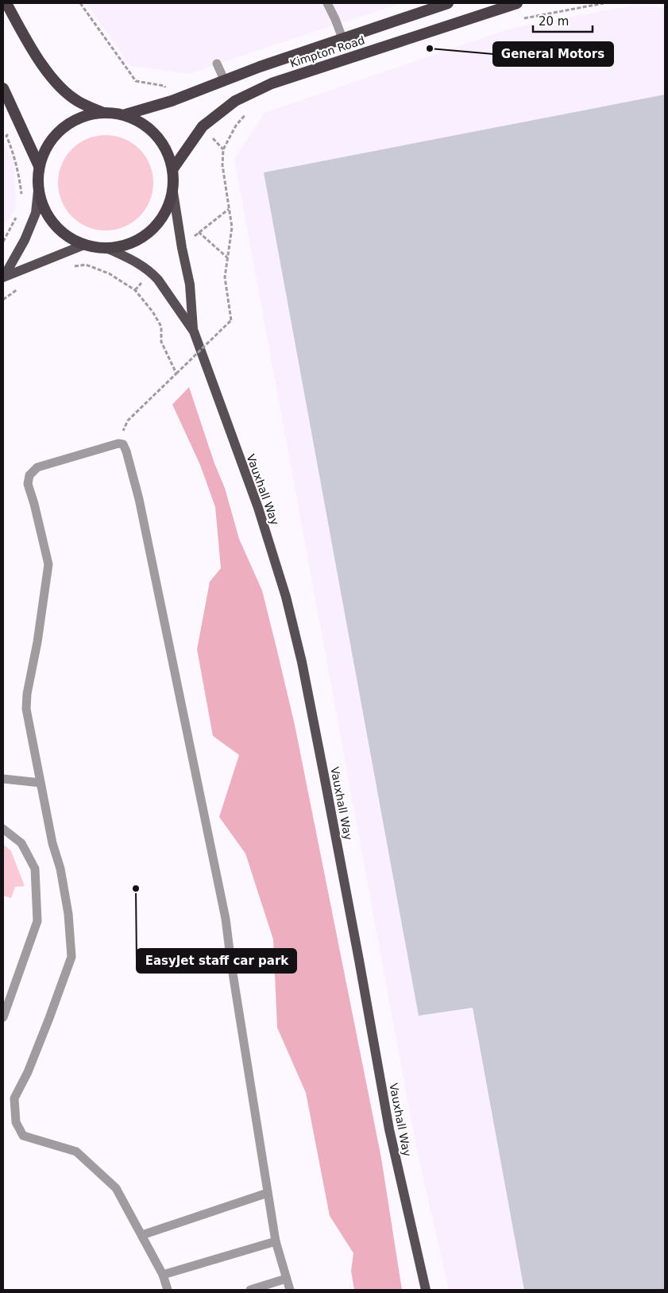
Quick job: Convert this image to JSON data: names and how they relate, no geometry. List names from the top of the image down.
{
  "streets": {
    "highway": ["Kimpton Road"],
    "main road": ["Vauxhall Way"]
  },
  "crossings": [
    ["Kimpton Road", "Vauxhall Way"]
  ],
  "places": ["General Motors", "EasyJet staff car park"],
  "scale_bar": "20 m"
}
